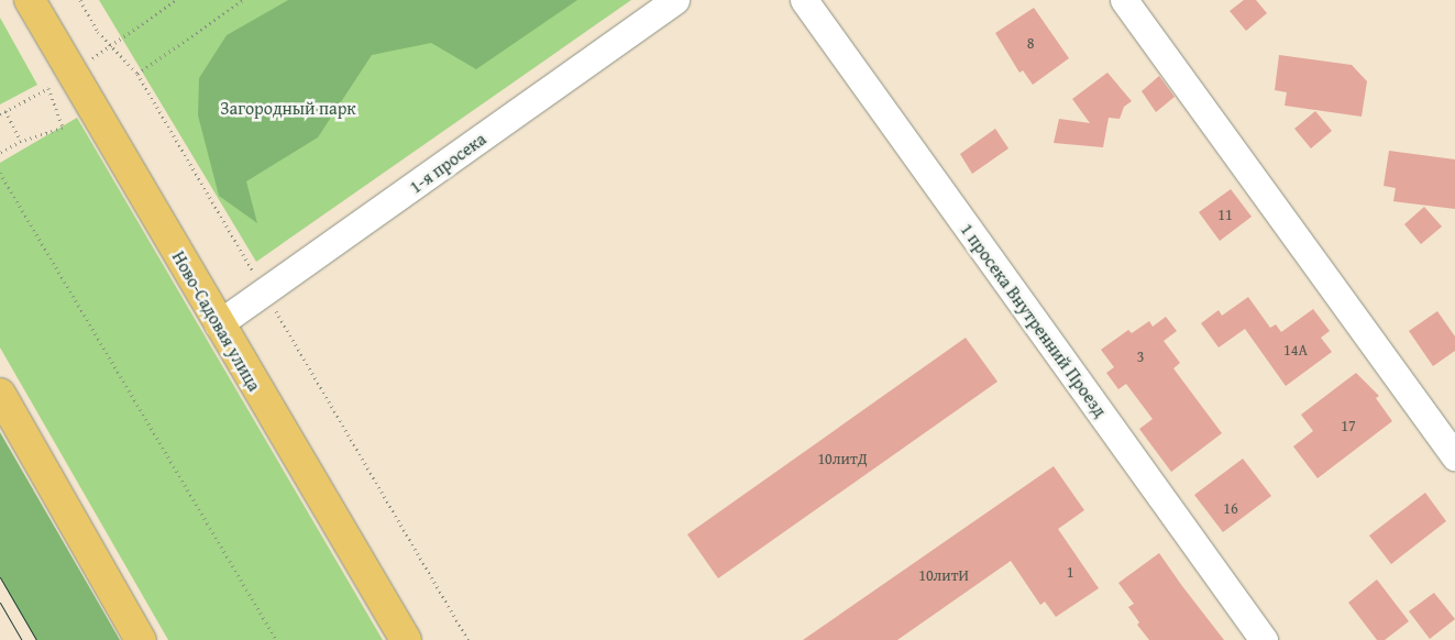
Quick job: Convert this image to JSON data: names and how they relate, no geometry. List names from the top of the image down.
{
  "streets": {
    "main road": ["Ново-Садовая улица"],
    "street": ["1-я просека", "1 просека Внутренний Проезд"]
  },
  "crossings": [
    ["1-я просека", "Ново-Садовая улица"]
  ],
  "parks": ["Загородный парк"],
  "house_numbers": [
    "8",
    "11",
    "14А",
    "3",
    "17",
    "10литД",
    "16",
    "1",
    "10литИ"
  ]
}
